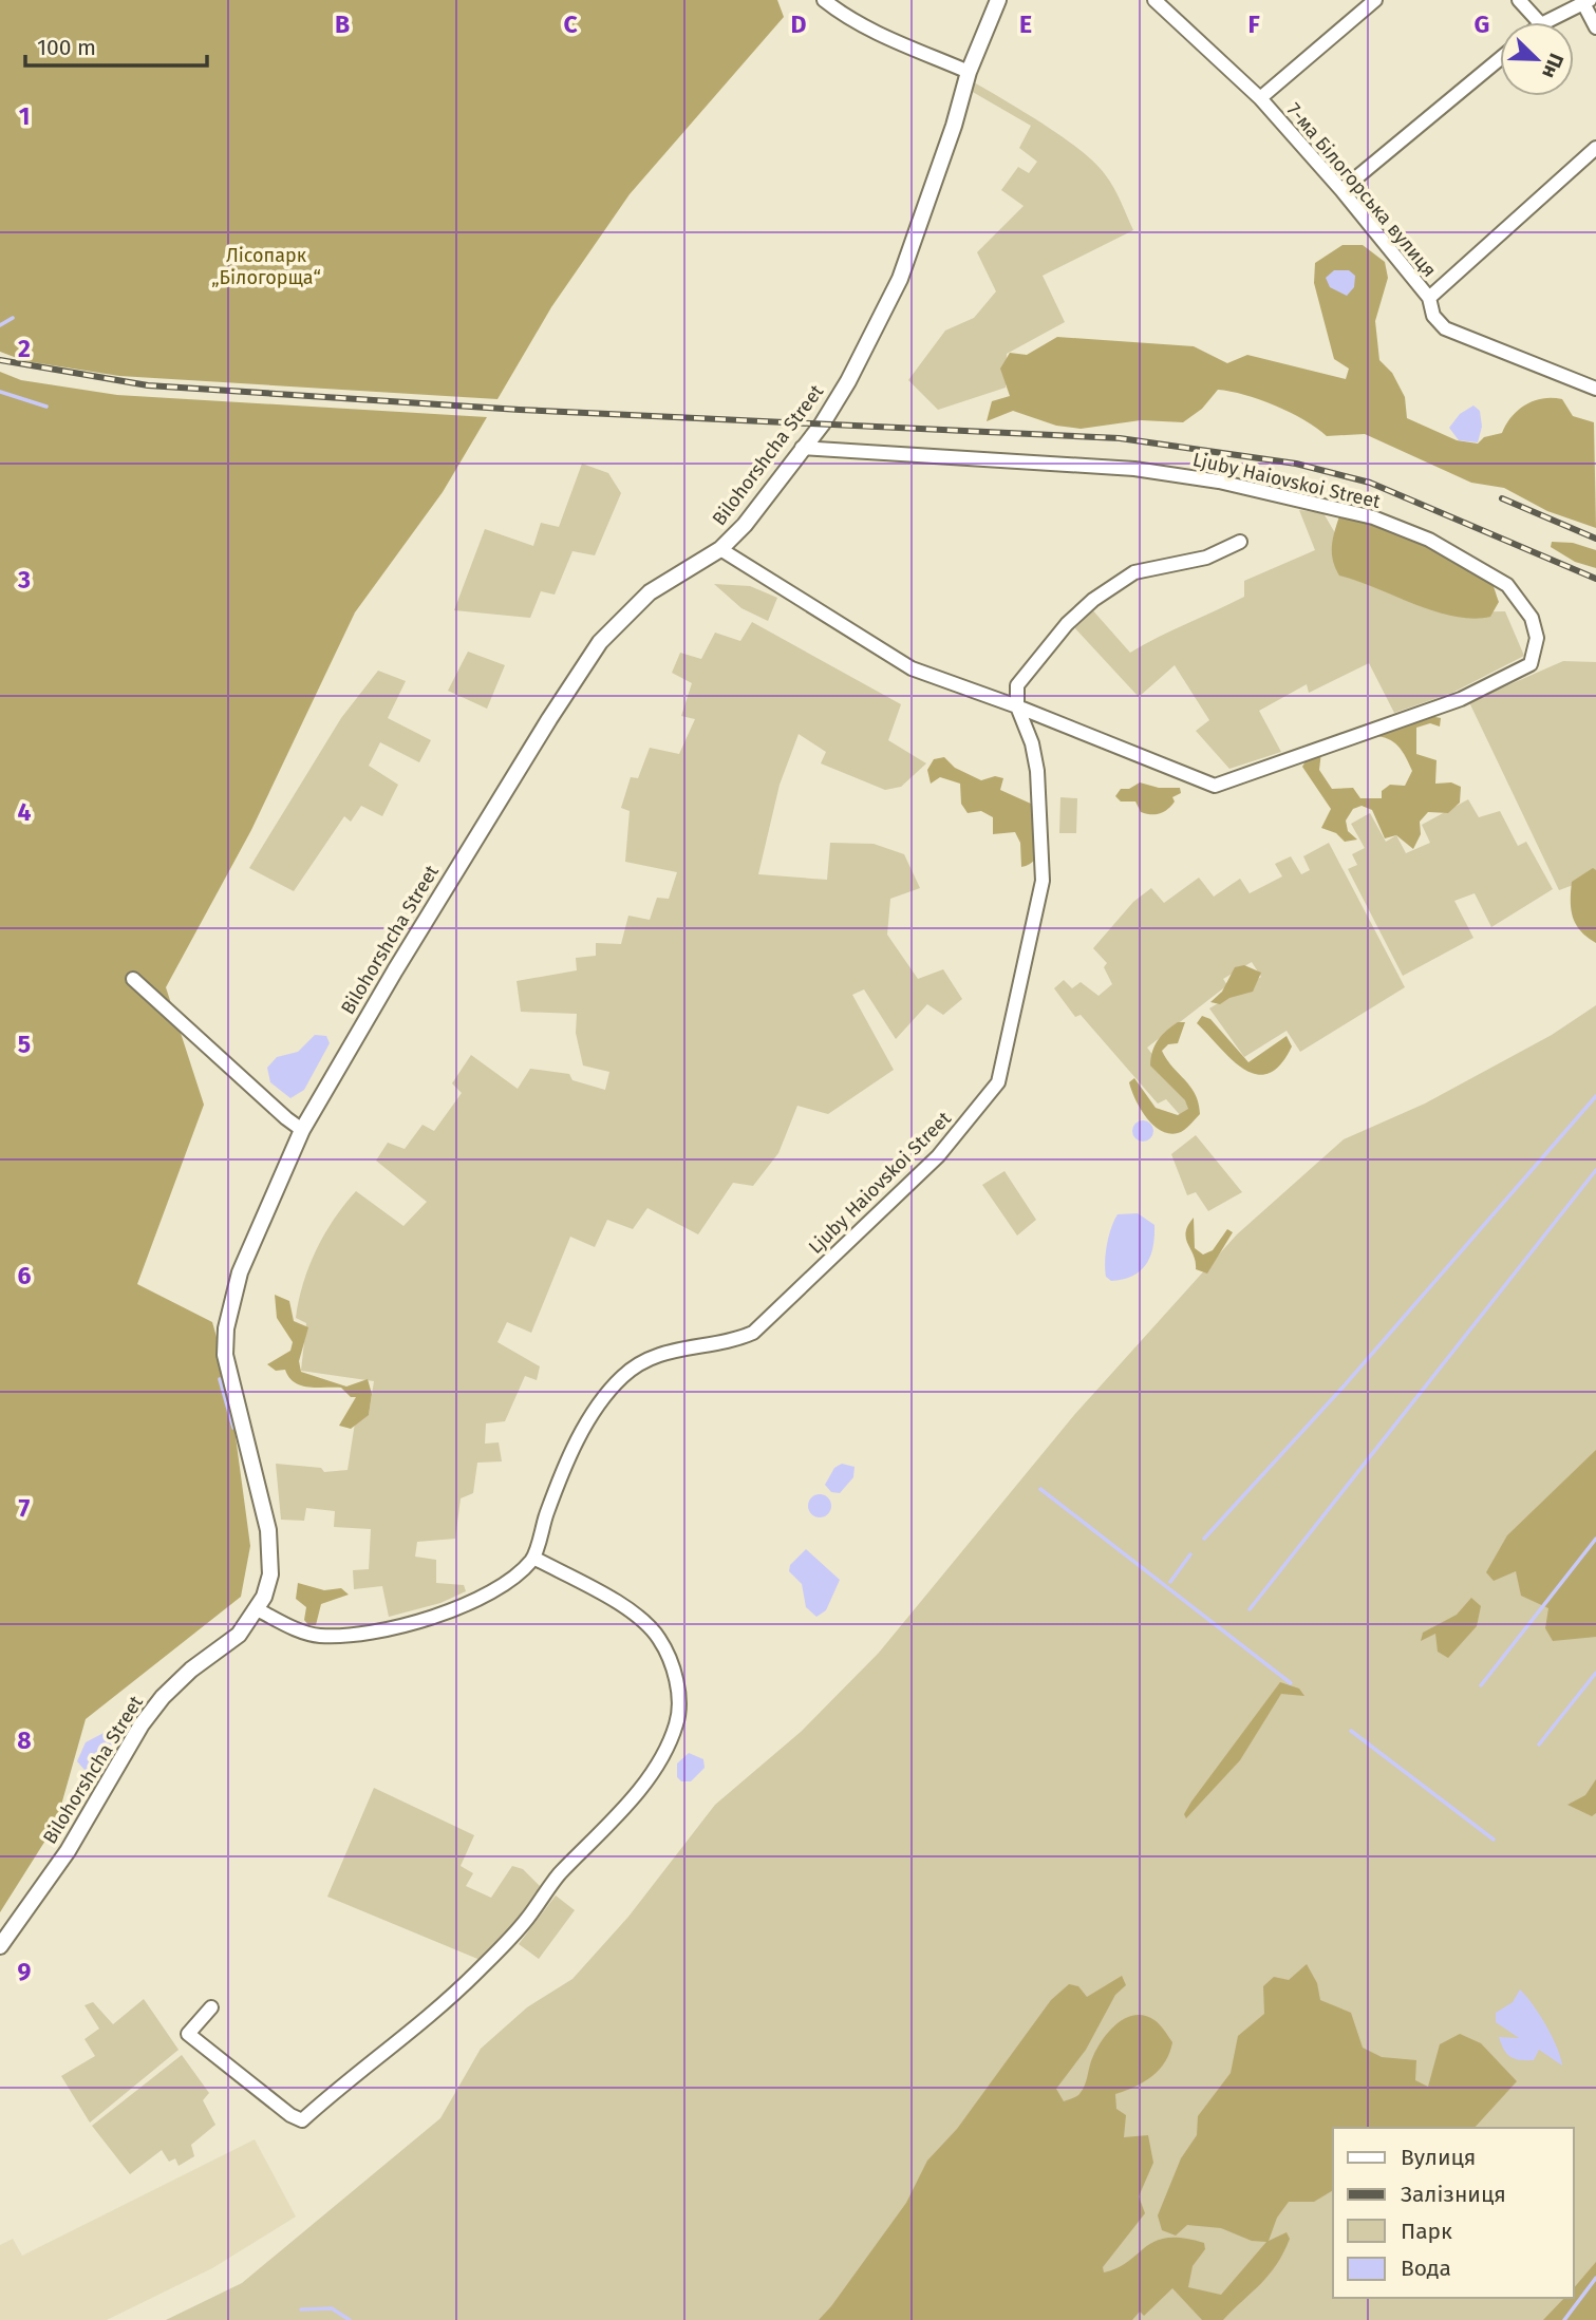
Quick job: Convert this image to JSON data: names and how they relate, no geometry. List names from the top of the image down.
{
  "streets": {
    "street": ["7-ма Білогорська вулиця", "Bilohorshcha Street", "Ljuby Haiovskoi Street"]
  },
  "crossings": [
    ["Bilohorshcha Street", "Ljuby Haiovskoi Street"]
  ],
  "parks": ["Лісопарк „Білогорща“"],
  "legend": [
    "Вулиця",
    "Залізниця",
    "Парк",
    "Вода"
  ],
  "scale_bar": "100 m",
  "north": "bottom right",
  "grid": {
    "columns": [
      "B",
      "C",
      "D",
      "E",
      "F",
      "G"
    ],
    "rows": [
      "1",
      "2",
      "3",
      "4",
      "5",
      "6",
      "7",
      "8",
      "9"
    ]
  }
}
